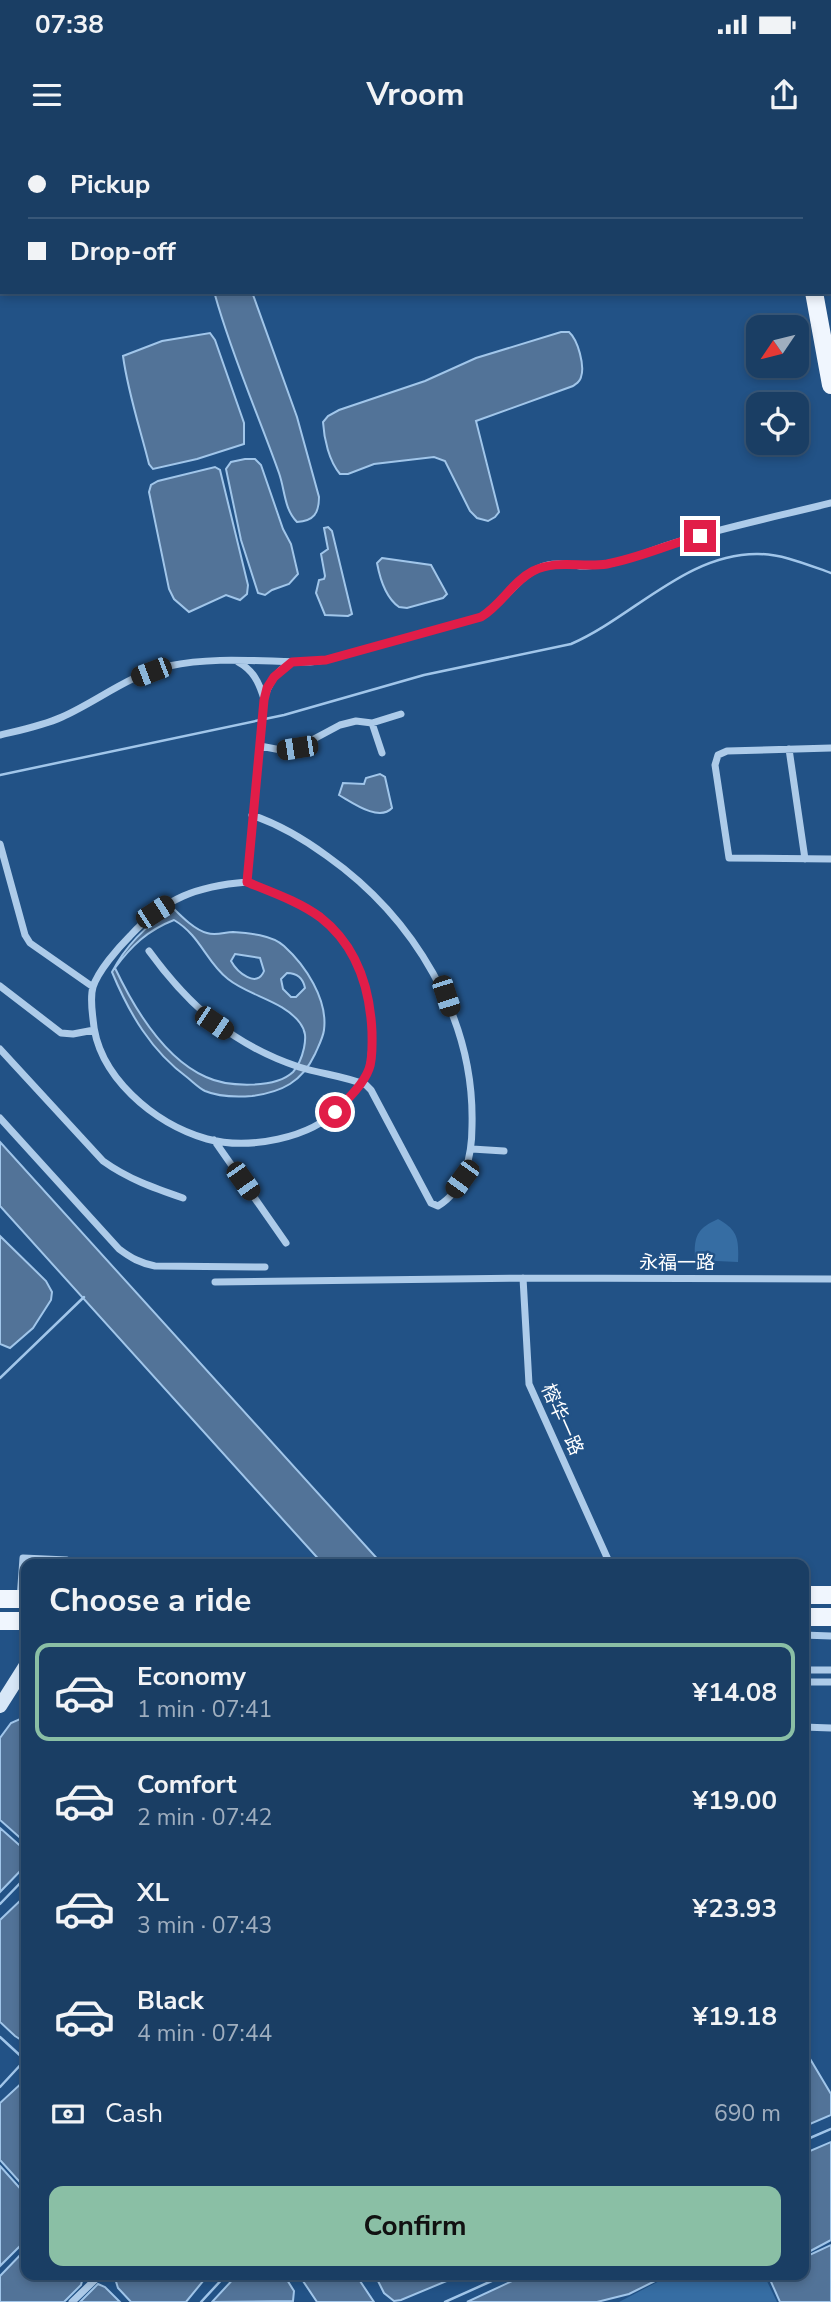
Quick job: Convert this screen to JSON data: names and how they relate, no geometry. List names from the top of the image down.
{
  "streets": {
    "street": ["永福一路", "榕华一路"]
  },
  "crossings": [
    ["永福一路", "榕华一路"]
  ],
  "north": "bottom left",
  "page": {
    "status": "07:38",
    "header": "Vroom",
    "banner": ["Pickup", "Drop-off"],
    "heading": "Choose a ride",
    "list": [
      {
        "name": "Economy",
        "note": "1 min · 07:41",
        "value": "¥14.08"
      },
      {
        "name": "Comfort",
        "note": "2 min · 07:42",
        "value": "¥19.00"
      },
      {
        "name": "XL",
        "note": "3 min · 07:43",
        "value": "¥23.93"
      },
      {
        "name": "Black",
        "note": "4 min · 07:44",
        "value": "¥19.18"
      }
    ],
    "pay": ["Cash", "690 m"],
    "buttons": "Confirm"
  }
}
